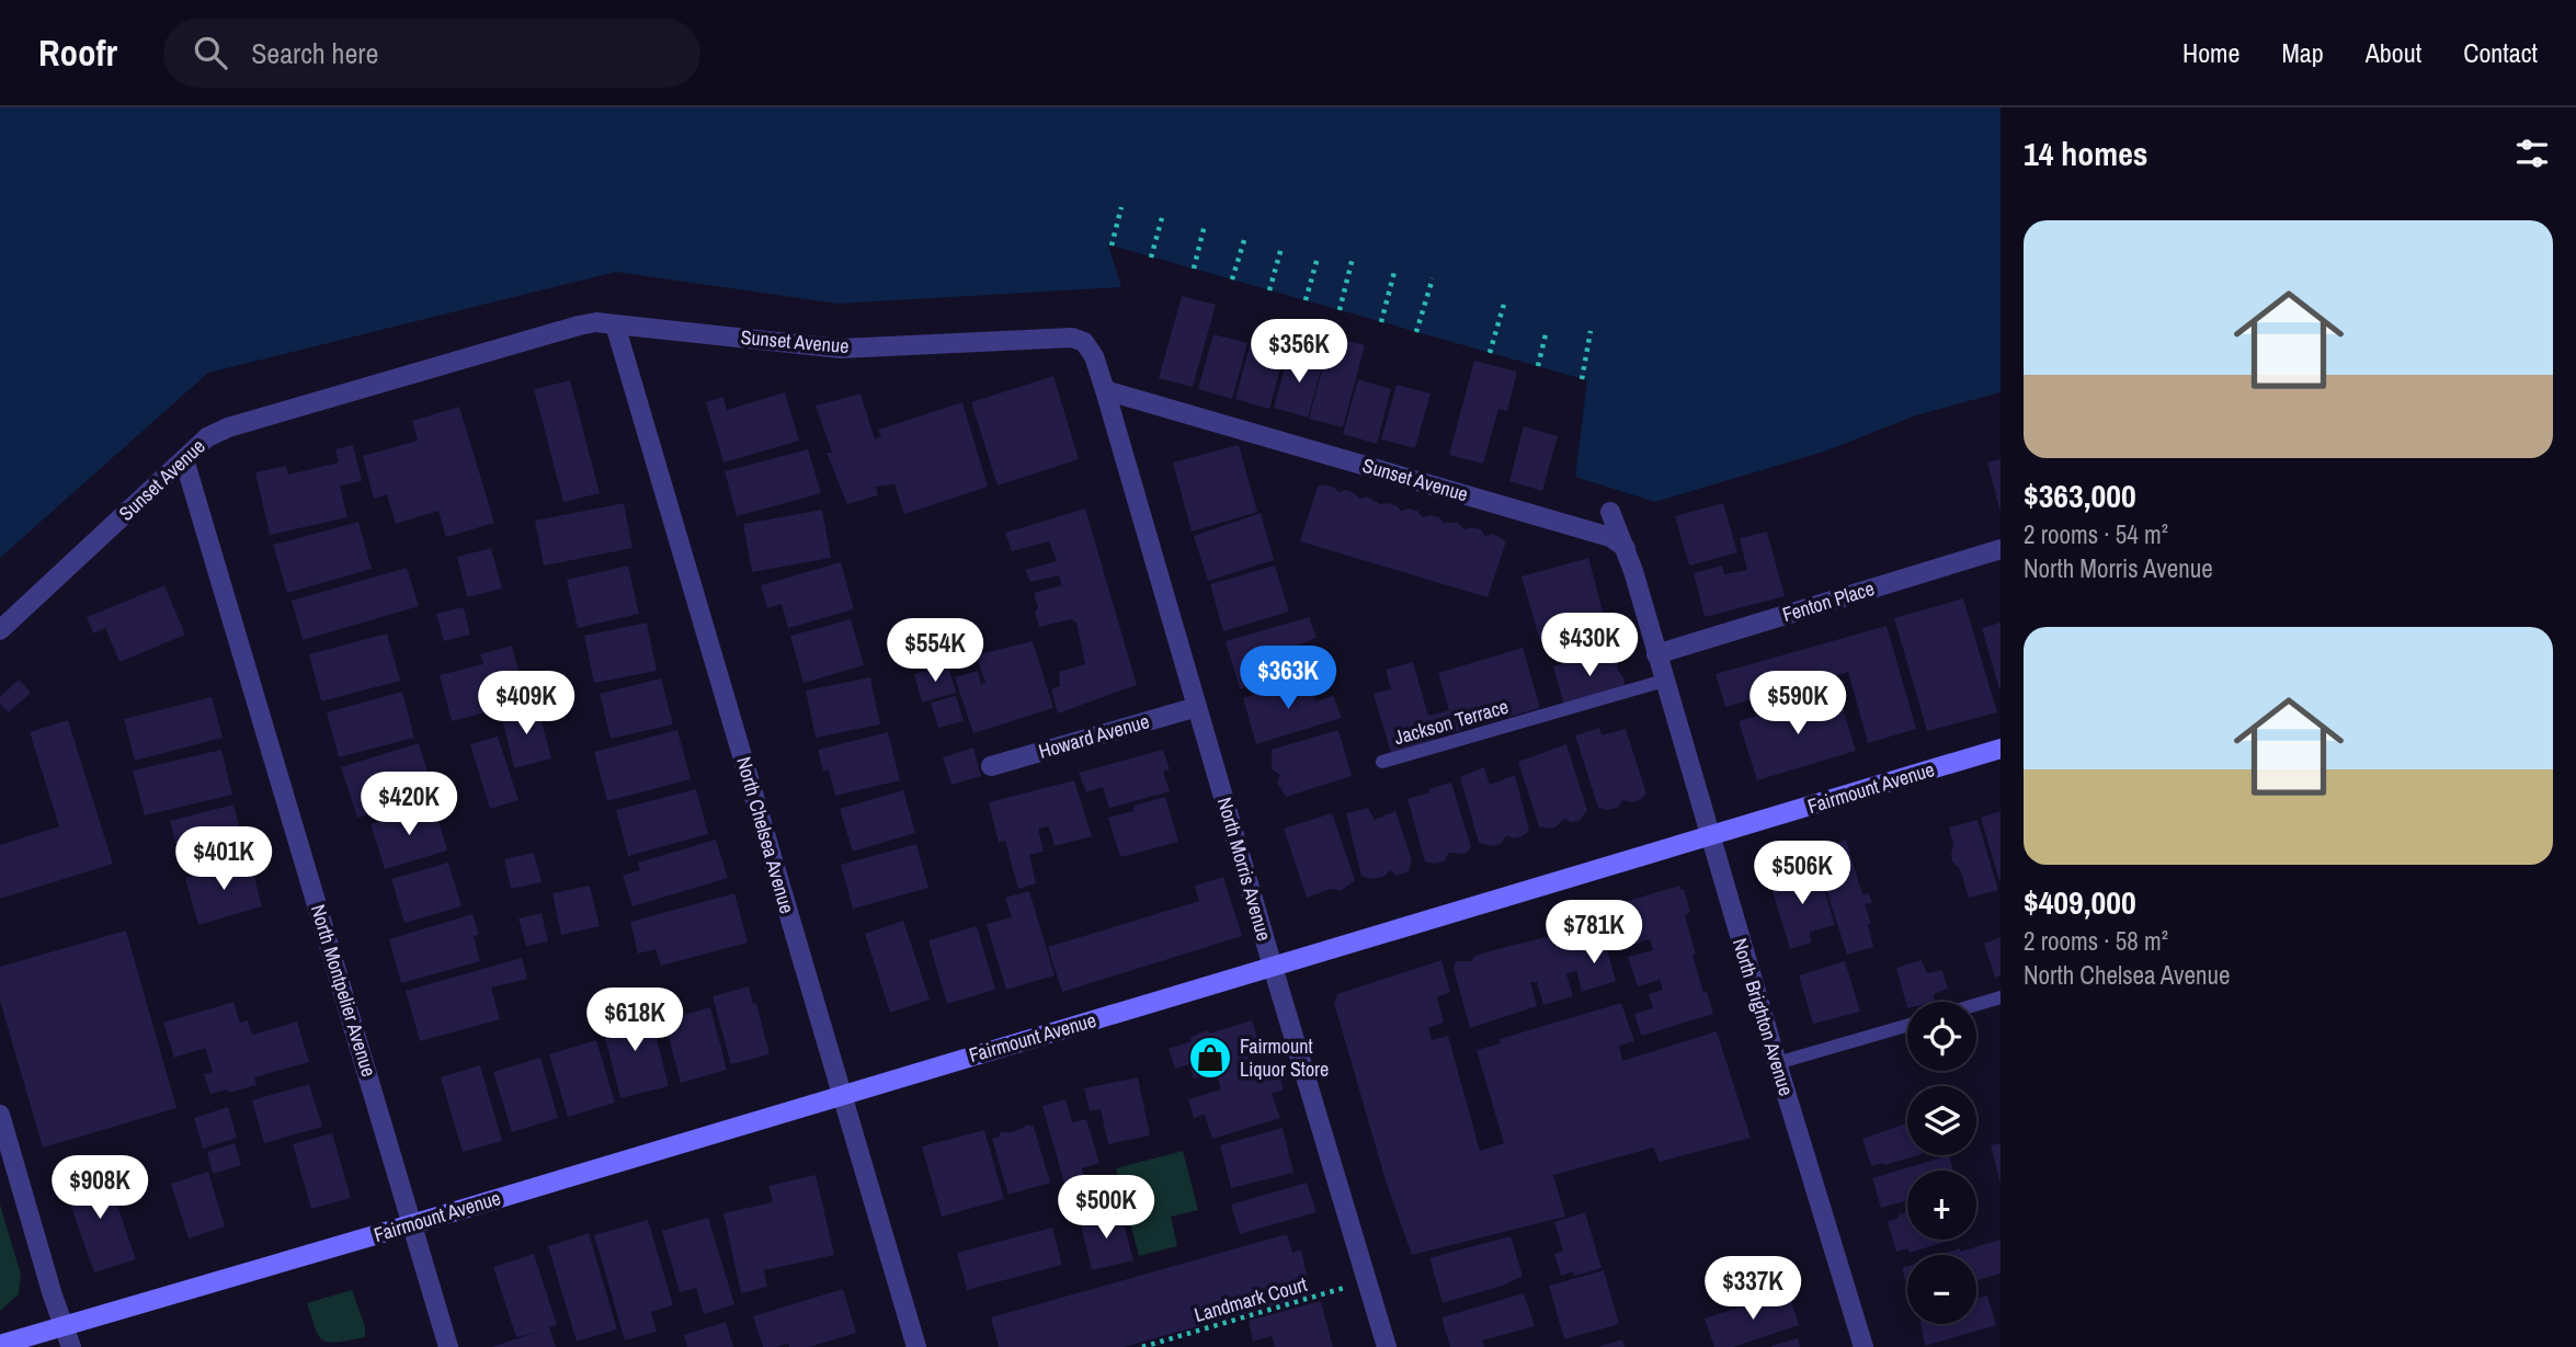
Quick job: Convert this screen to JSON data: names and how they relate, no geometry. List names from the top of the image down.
{
  "streets": {
    "street": [
      "Sunset Avenue",
      "Fenton Place",
      "Howard Avenue",
      "Fairmount Avenue",
      "North Chelsea Avenue",
      "North Morris Avenue",
      "North Montpelier Avenue",
      "North Brighton Avenue"
    ],
    "lane": ["Jackson Terrace"],
    "path": ["Landmark Court"]
  },
  "crossings": [
    ["Sunset Avenue", "North Chelsea Avenue"],
    ["Sunset Avenue", "North Morris Avenue"],
    ["Sunset Avenue", "North Montpelier Avenue"],
    ["Sunset Avenue", "North Brighton Avenue"],
    ["Fenton Place", "North Brighton Avenue"],
    ["Jackson Terrace", "North Brighton Avenue"],
    ["Howard Avenue", "North Morris Avenue"],
    ["Fairmount Avenue", "North Chelsea Avenue"],
    ["Fairmount Avenue", "North Morris Avenue"],
    ["Fairmount Avenue", "North Montpelier Avenue"],
    ["Fairmount Avenue", "North Brighton Avenue"],
    ["North Morris Avenue", "Landmark Court"]
  ],
  "places": {
    "shop": ["Fairmount Liquor Store"]
  },
  "page": {
    "header": "Roofr",
    "search": "Search here",
    "nav": [
      "Home",
      "Map",
      "About",
      "Contact"
    ],
    "heading": "14 homes",
    "list": [
      {
        "name": "$363,000",
        "note": "2 rooms · 54 m² · North Morris Avenue"
      },
      {
        "name": "$409,000",
        "note": "2 rooms · 58 m² · North Chelsea Avenue"
      }
    ],
    "price": [
      "$356K",
      "$430K",
      "$554K",
      "$363K",
      "$409K",
      "$590K",
      "$420K",
      "$401K",
      "$506K",
      "$781K",
      "$618K",
      "$908K",
      "$500K",
      "$337K"
    ],
    "map_buttons": ["+", "−"]
  }
}
